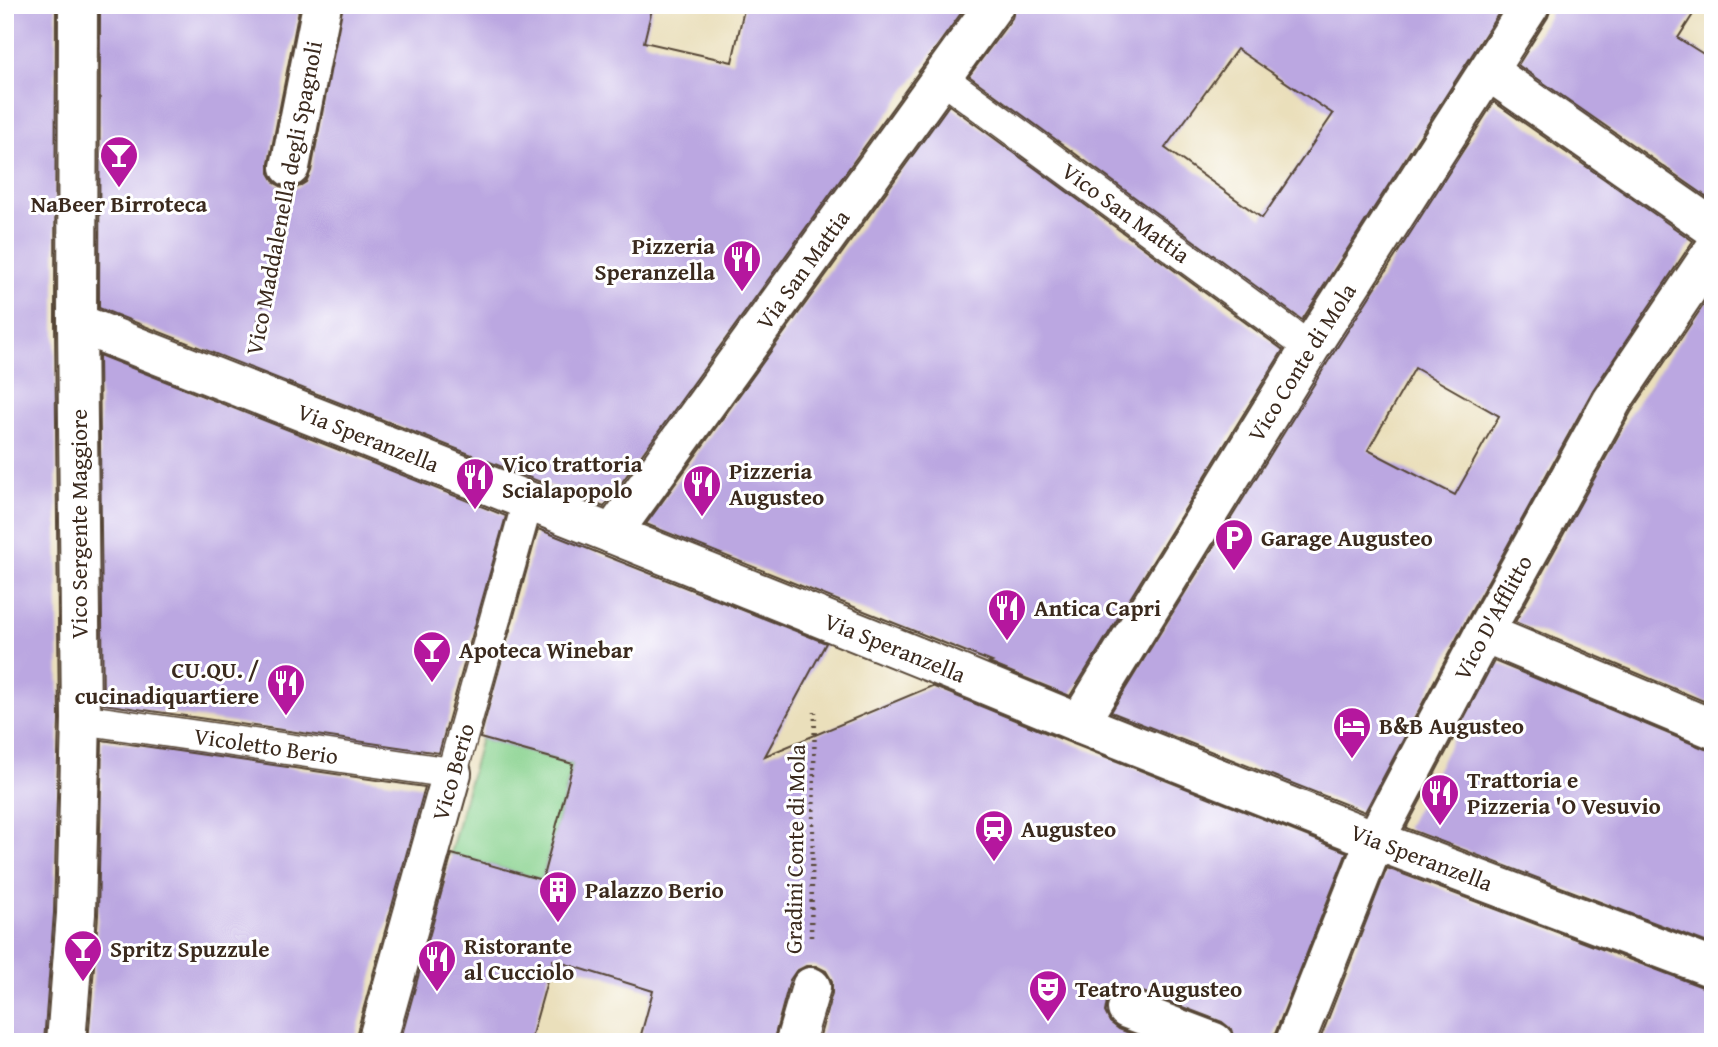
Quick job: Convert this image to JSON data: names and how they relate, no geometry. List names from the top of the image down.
{
  "streets": {
    "street": [
      "Vico Maddalenella degli Spagnoli",
      "Via San Mattia",
      "Vico Conte di Mola",
      "Via Speranzella",
      "Vico Sergente Maggiore",
      "Vico D'Afflitto",
      "Vico Berio"
    ],
    "lane": ["Vico San Mattia", "Vicoletto Berio"],
    "path": ["Gradini Conte di Mola"]
  },
  "crossings": [
    ["Vico Maddalenella degli Spagnoli", "Via Speranzella"],
    ["Vico San Mattia", "Via San Mattia"],
    ["Vico San Mattia", "Vico Conte di Mola"],
    ["Via San Mattia", "Via Speranzella"],
    ["Vico Conte di Mola", "Via Speranzella"],
    ["Via Speranzella", "Vico Sergente Maggiore"],
    ["Via Speranzella", "Vico D'Afflitto"],
    ["Via Speranzella", "Vico Berio"],
    ["Vico Sergente Maggiore", "Vicoletto Berio"],
    ["Vicoletto Berio", "Vico Berio"]
  ],
  "places": {
    "bar": ["NaBeer Birroteca", "Apoteca Winebar", "Spritz Spuzzule"],
    "restaurant": [
      "Pizzeria Speranzella",
      "Vico trattoria Scialapopolo",
      "Pizzeria Augusteo",
      "Antica Capri",
      "CU.QU. / cucinadiquartiere",
      "Trattoria e Pizzeria 'O Vesuvio",
      "Ristorante al Cucciolo"
    ],
    "parking": ["Garage Augusteo"],
    "hotel": ["B&B Augusteo"],
    "station": ["Augusteo"],
    "building": ["Palazzo Berio"],
    "theatre": ["Teatro Augusteo"]
  }
}
